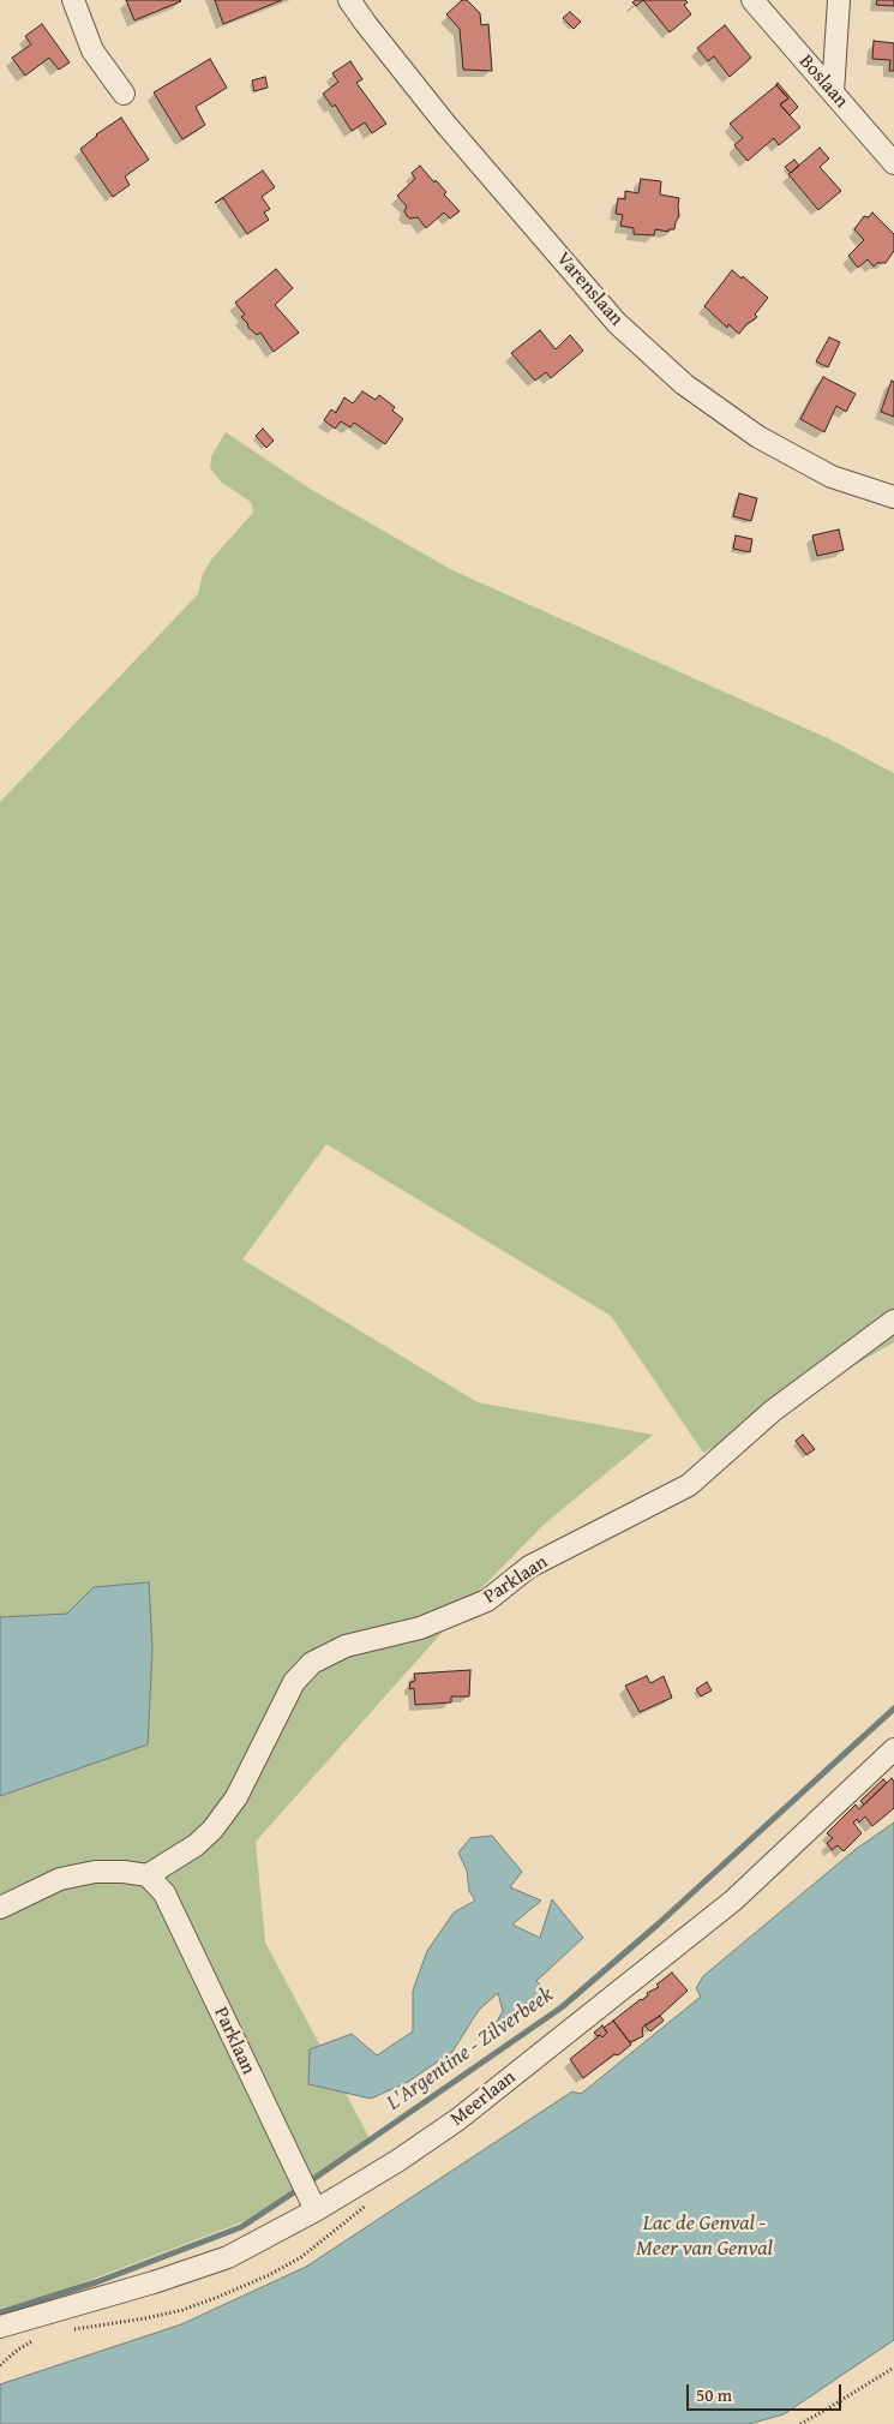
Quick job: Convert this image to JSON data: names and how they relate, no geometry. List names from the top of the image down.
{
  "streets": {
    "street": [
      "Boslaan",
      "Varenslaan",
      "Parklaan",
      "Meerlaan"
    ]
  },
  "crossings": [
    ["Parklaan", "Meerlaan"]
  ],
  "water": ["L'Argentine - Zilverbeek", "Lac de Genval - Meer van Genval"],
  "scale_bar": "50 m"
}
